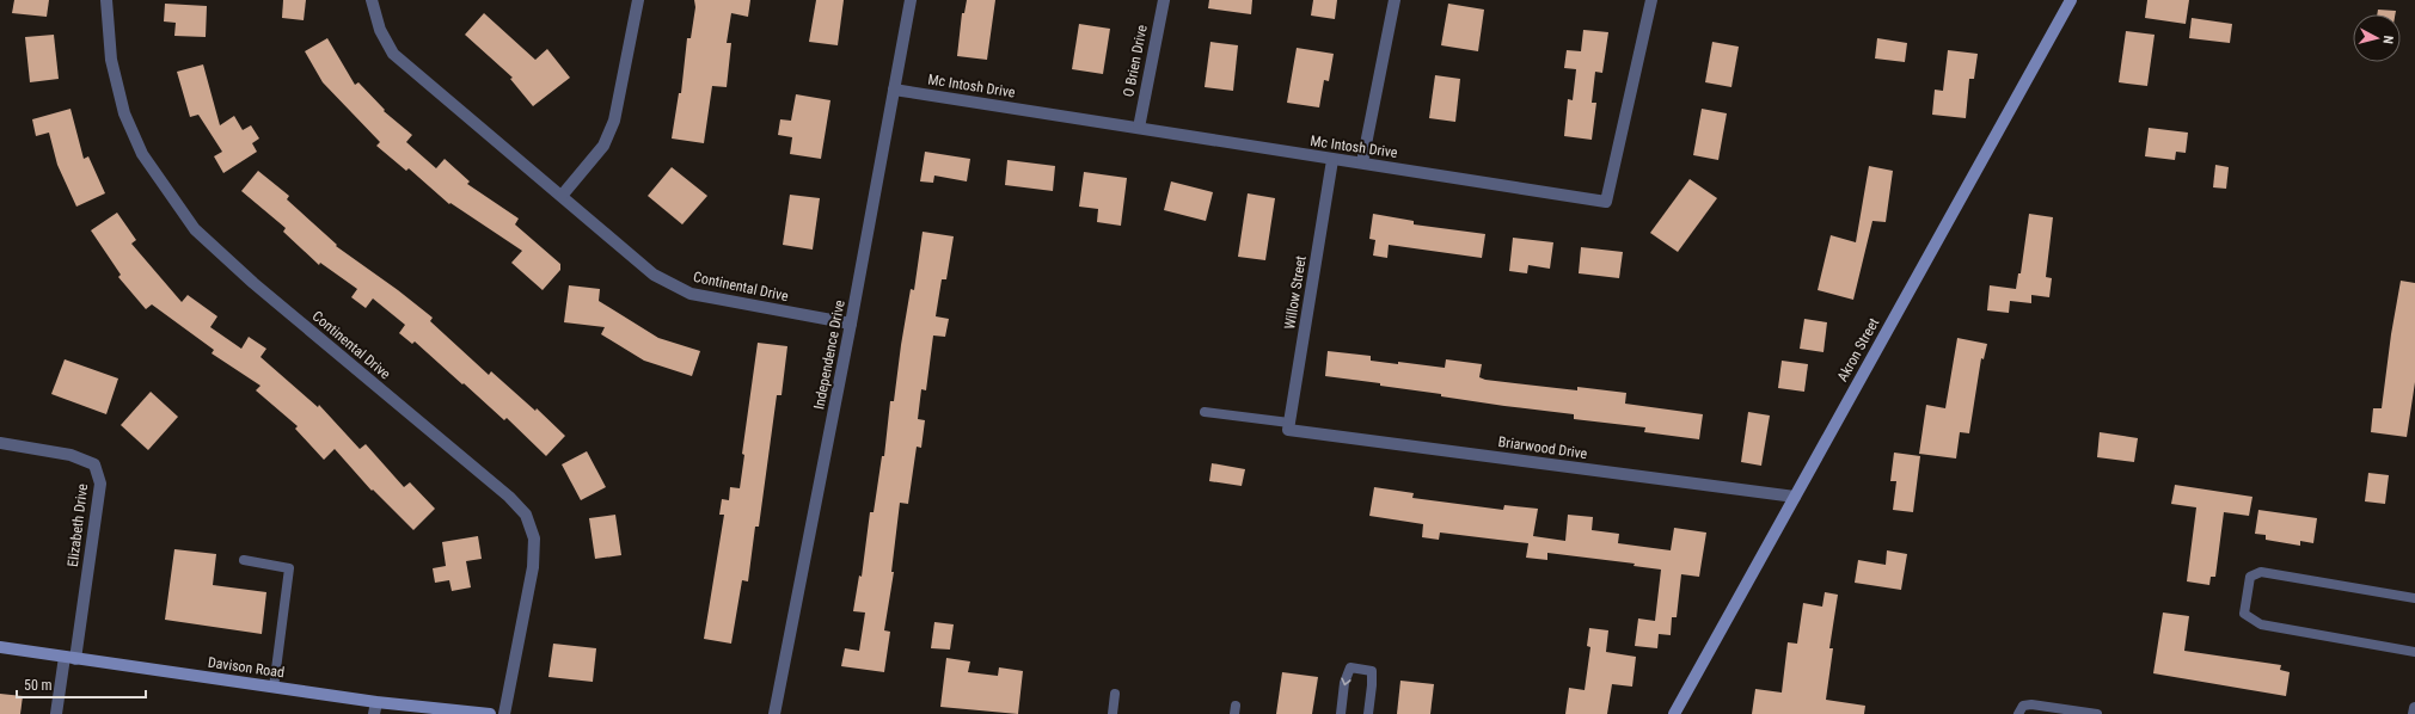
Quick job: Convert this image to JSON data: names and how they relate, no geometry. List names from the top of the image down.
{
  "streets": {
    "main road": ["Akron Street", "Davison Road"],
    "street": [
      "O Brien Drive",
      "Mc Intosh Drive",
      "Continental Drive",
      "Willow Street",
      "Independence Drive",
      "Briarwood Drive",
      "Elizabeth Drive"
    ]
  },
  "crossings": [
    ["O Brien Drive", "Mc Intosh Drive"],
    ["Mc Intosh Drive", "Willow Street"],
    ["Mc Intosh Drive", "Independence Drive"],
    ["Continental Drive", "Independence Drive"],
    ["Willow Street", "Briarwood Drive"],
    ["Akron Street", "Briarwood Drive"],
    ["Elizabeth Drive", "Davison Road"]
  ],
  "scale_bar": "50 m",
  "north": "right"
}
